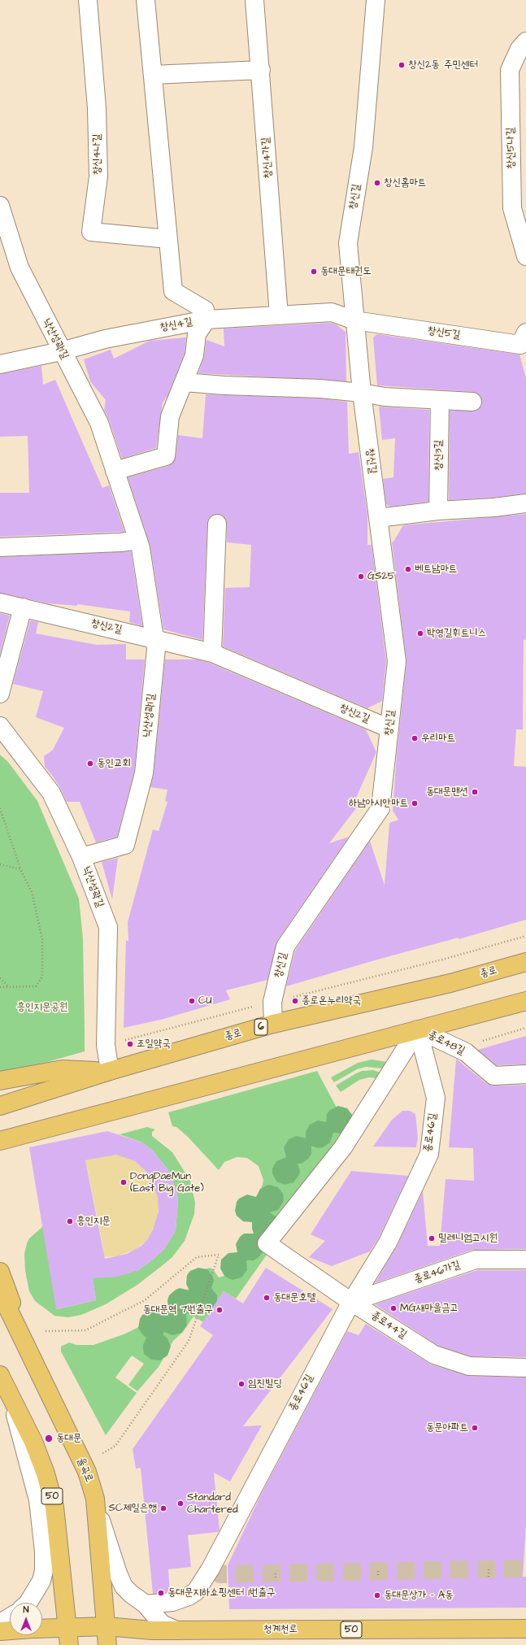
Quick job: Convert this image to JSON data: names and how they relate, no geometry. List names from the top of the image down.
{
  "streets": {
    "main road": [
      "종로",
      "6",
      "율곡로",
      "50",
      "청계천로"
    ],
    "street": [
      "창신5나길",
      "창신4나길",
      "창신4가길",
      "창신길",
      "창신4길",
      "창신5길",
      "낙산성곽1길",
      "창신3길",
      "창신2길",
      "낙산성곽길",
      "종로48길",
      "종로46길",
      "종로46가길",
      "종로44길"
    ]
  },
  "crossings": [
    ["창신4가길", "창신4길"],
    ["창신길", "창신4길"],
    ["창신길", "창신5길"],
    ["창신길", "창신2길"],
    ["창신길", "종로"],
    ["창신4길", "창신5길"],
    ["창신4길", "낙산성곽1길"],
    ["낙산성곽1길", "창신2길"],
    ["낙산성곽1길", "낙산성곽길"],
    ["낙산성곽길", "종로"],
    ["종로48길", "종로46길"],
    ["종로48길", "종로44길"],
    ["종로46길", "종로46가길"],
    ["종로46길", "종로44길"],
    ["종로46가길", "종로44길"],
    ["율곡로", "청계천로"],
    ["50", "청계천로"]
  ],
  "parks": ["흥인지문공원"],
  "places": [
    "창신2동 주민센터",
    "창신홈마트",
    "동대문태권도",
    "베트남마트",
    "GS25",
    "박영길휘트니스",
    "우리마트",
    "동인교회",
    "동대문맨션",
    "하남아시안마트",
    "CU",
    "종로온누리약국",
    "조일약국",
    "DongDaeMun (East Big Gate)",
    "흥인지문",
    "밀레니엄고시원",
    "동대문호텔",
    "MG새마을금고",
    "동대문역 7번출구",
    "임진빌딩",
    "동문아파트",
    "동대문",
    "Standard Chartered",
    "SC제일은행",
    "동대문지하쇼핑센터 1번출구",
    "동대문상가 - A동"
  ],
  "north": "top"
}
